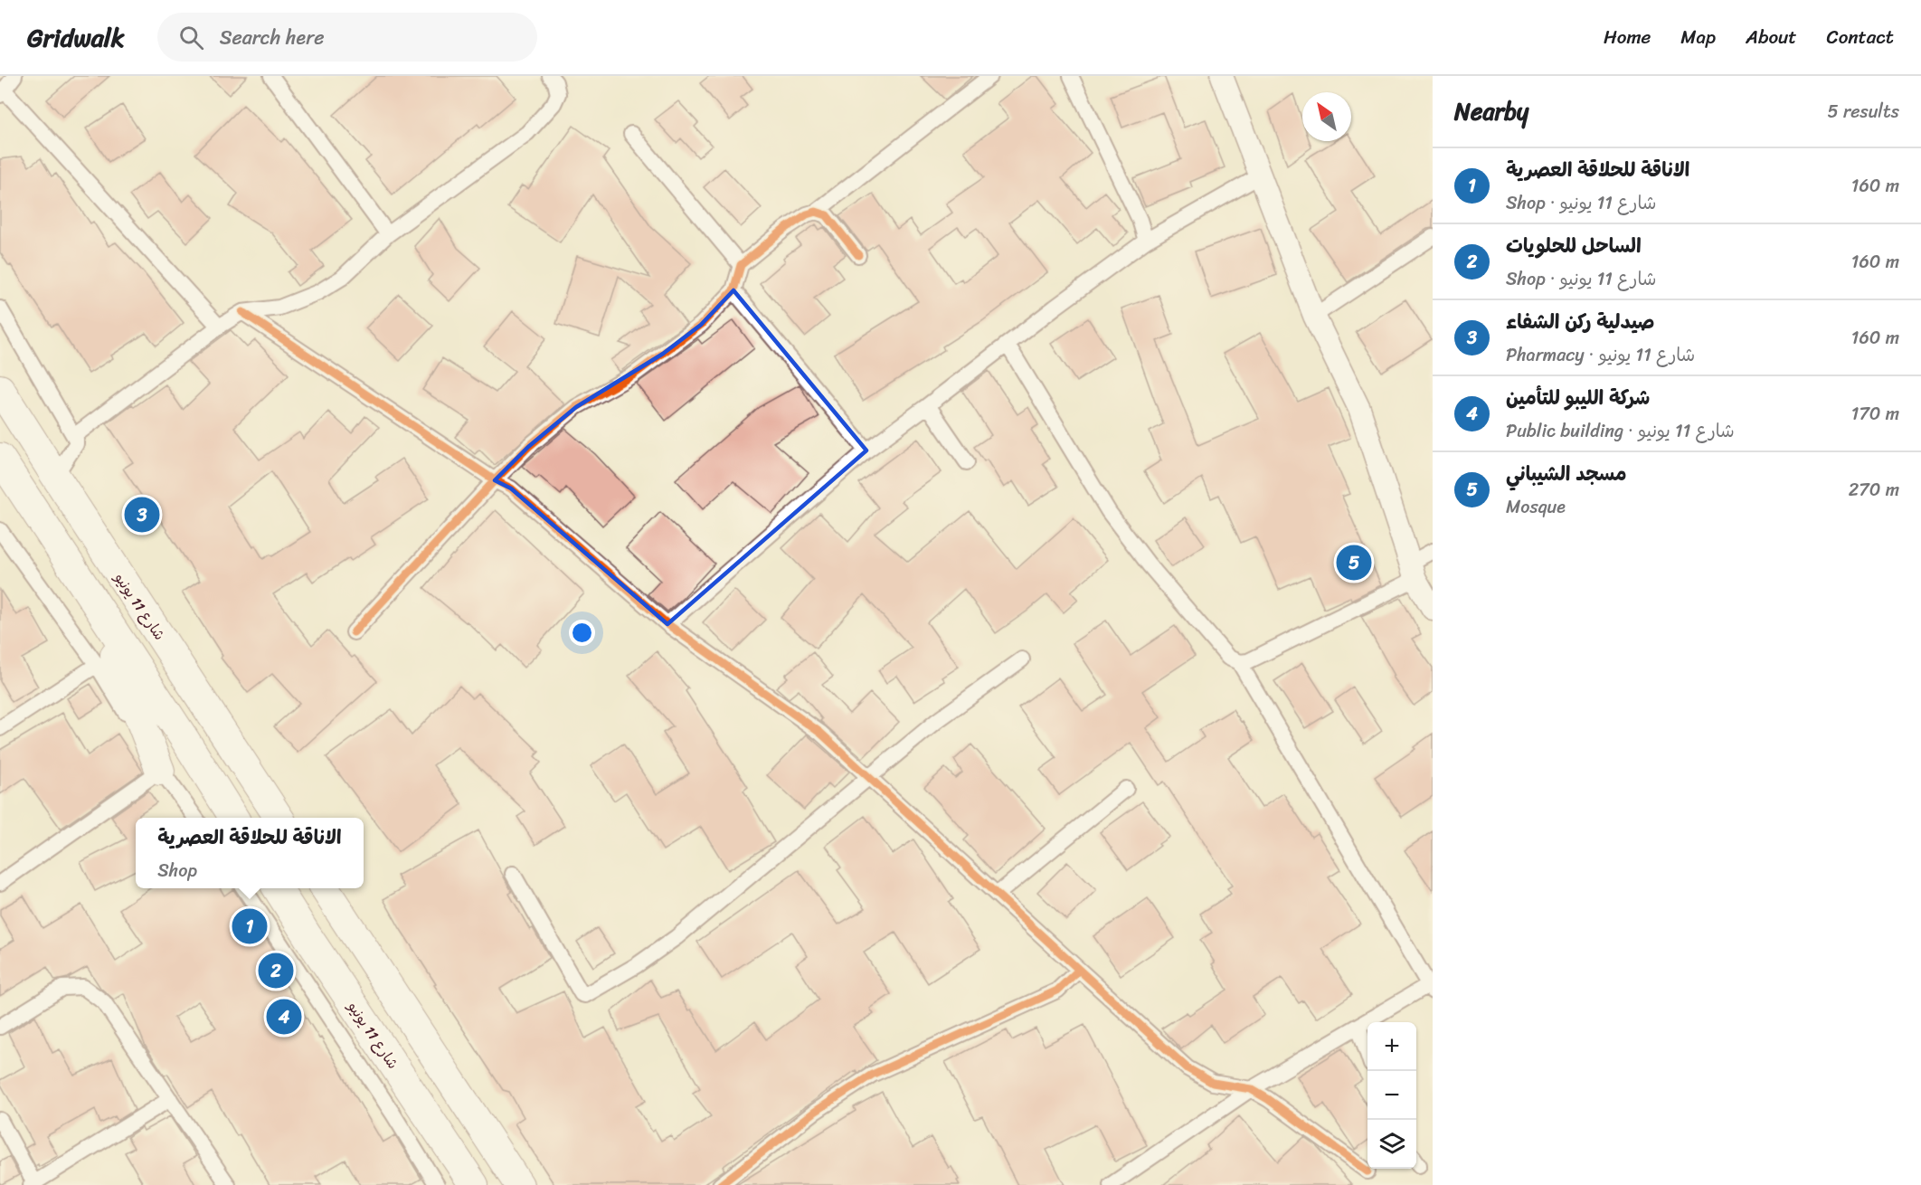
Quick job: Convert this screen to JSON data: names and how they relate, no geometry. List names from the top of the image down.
{
  "streets": {
    "highway": ["شارع 11 يونيو"]
  },
  "north": "top left",
  "page": {
    "header": "Gridwalk",
    "search": "Search here",
    "nav": [
      "Home",
      "Map",
      "About",
      "Contact"
    ],
    "heading": ["Nearby", "5 results"],
    "list": [
      {
        "mark": "1",
        "name": "الاناقة للحلاقة العصرية",
        "note": "Shop · شارع 11 يونيو",
        "value": "160 m"
      },
      {
        "mark": "2",
        "name": "الساحل للحلويات",
        "note": "Shop · شارع 11 يونيو",
        "value": "160 m"
      },
      {
        "mark": "3",
        "name": "صيدلية ركن الشفاء",
        "note": "Pharmacy · شارع 11 يونيو",
        "value": "160 m"
      },
      {
        "mark": "4",
        "name": "شركة الليبو للتأمين",
        "note": "Public building · شارع 11 يونيو",
        "value": "170 m"
      },
      {
        "mark": "5",
        "name": "مسجد الشيباني",
        "note": "Mosque",
        "value": "270 m"
      }
    ],
    "pins": [
      "3",
      "5",
      "1",
      "2",
      "4"
    ],
    "popup": ["الاناقة للحلاقة العصرية", "Shop"],
    "map_buttons": ["+", "−"]
  }
}
